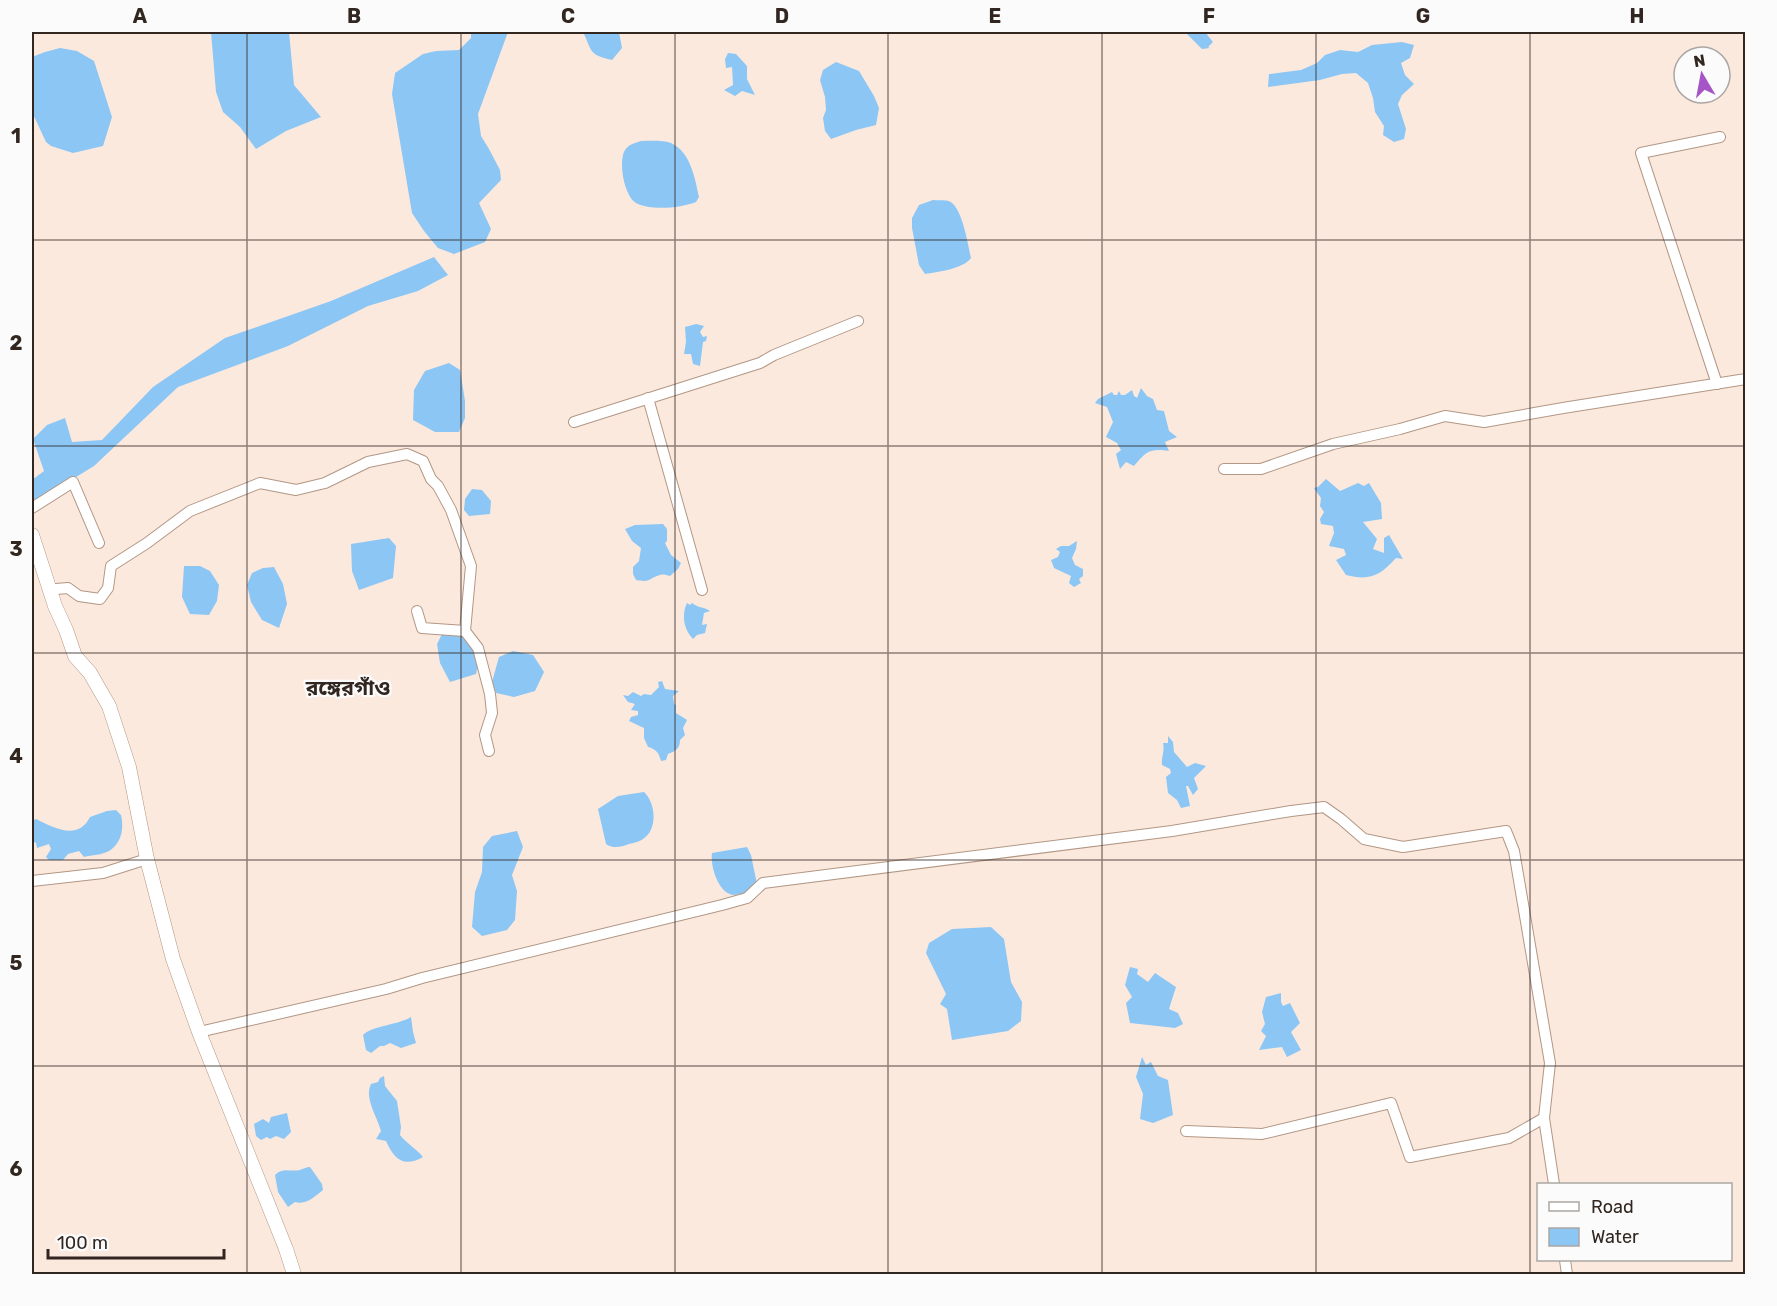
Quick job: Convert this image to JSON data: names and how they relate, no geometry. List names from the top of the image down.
{
  "districts": ["রঙ্গেরগাঁও"],
  "legend": ["Road", "Water"],
  "scale_bar": "100 m",
  "north": "top",
  "grid": {
    "columns": [
      "A",
      "B",
      "C",
      "D",
      "E",
      "F",
      "G",
      "H"
    ],
    "rows": [
      "1",
      "2",
      "3",
      "4",
      "5",
      "6"
    ]
  }
}
